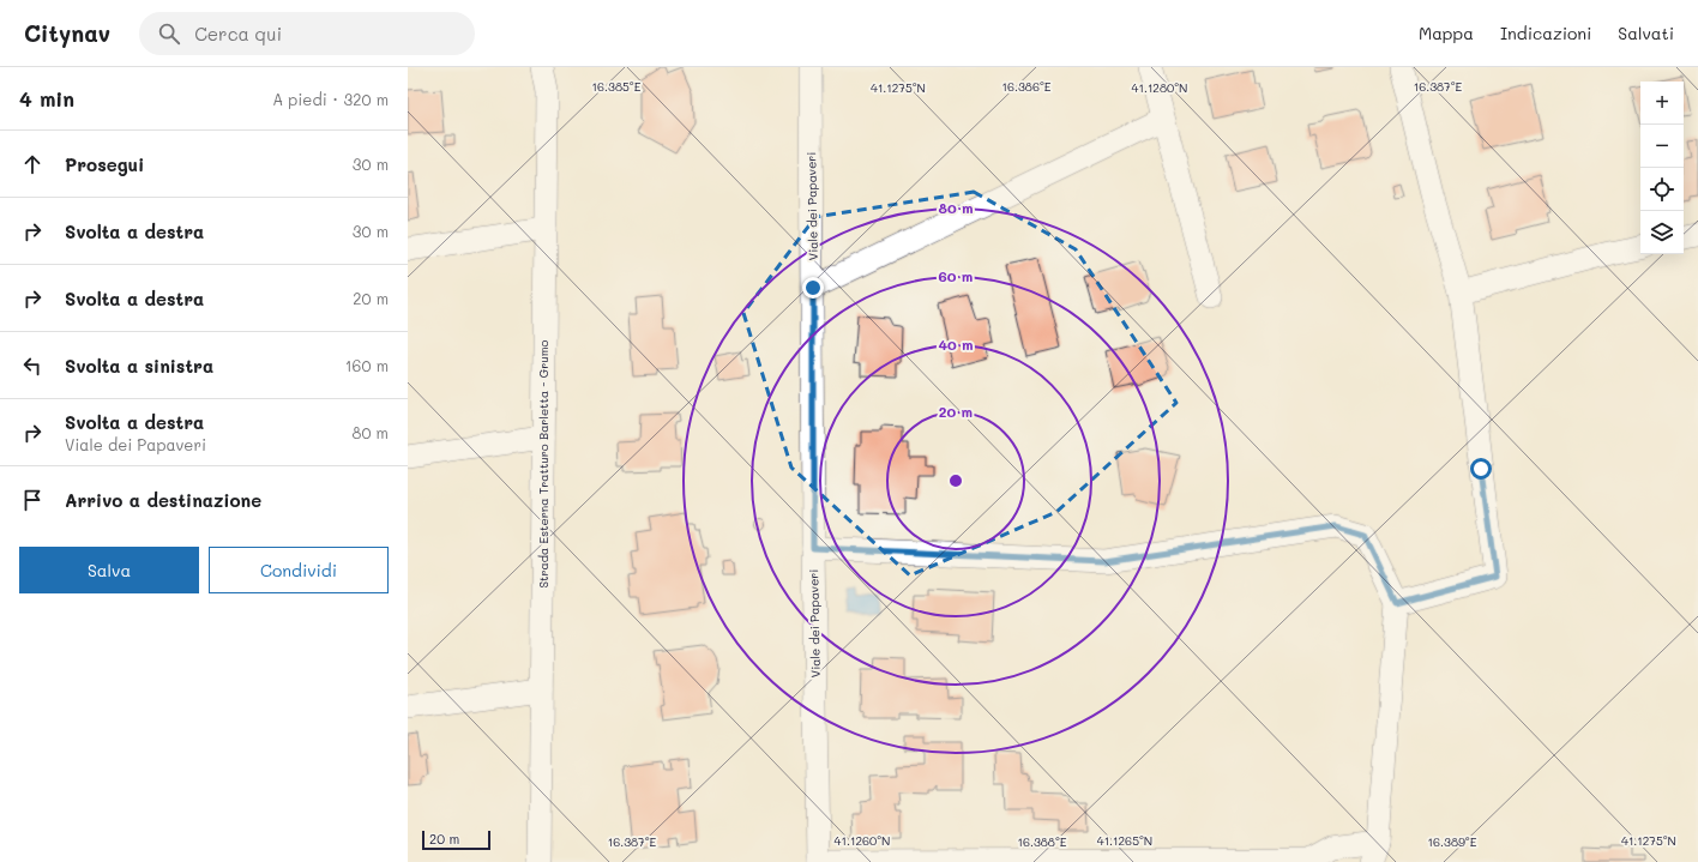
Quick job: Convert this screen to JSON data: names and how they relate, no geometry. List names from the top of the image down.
{
  "streets": {
    "street": ["Viale dei Papaveri", "Strada Esterna Tratturo Barletta - Grumo"]
  },
  "scale_bar": "20 m",
  "page": {
    "header": "Citynav",
    "search": "Cerca qui",
    "nav": ["Mappa", "Indicazioni", "Salvati"],
    "heading": ["4 min", "A piedi · 320 m"],
    "map_buttons": ["+", "−"],
    "list": [
      ["Prosegui", "30 m"],
      ["Svolta a destra", "30 m"],
      ["Svolta a destra", "20 m"],
      ["Svolta a sinistra", "160 m"],
      ["Svolta a destra", "Viale dei Papaveri", "80 m"],
      "Arrivo a destinazione"
    ],
    "buttons": ["Salva", "Condividi"],
    "scale": "20 m"
  },
  "coordinates": [
    "16.385°E",
    "16.386°E",
    "16.387°E",
    "41.1275°N",
    "41.1280°N",
    "41.1260°N",
    "41.1265°N",
    "16.388°E",
    "16.389°E"
  ],
  "rings": [
    "80 m",
    "60 m",
    "40 m",
    "20 m"
  ]
}
